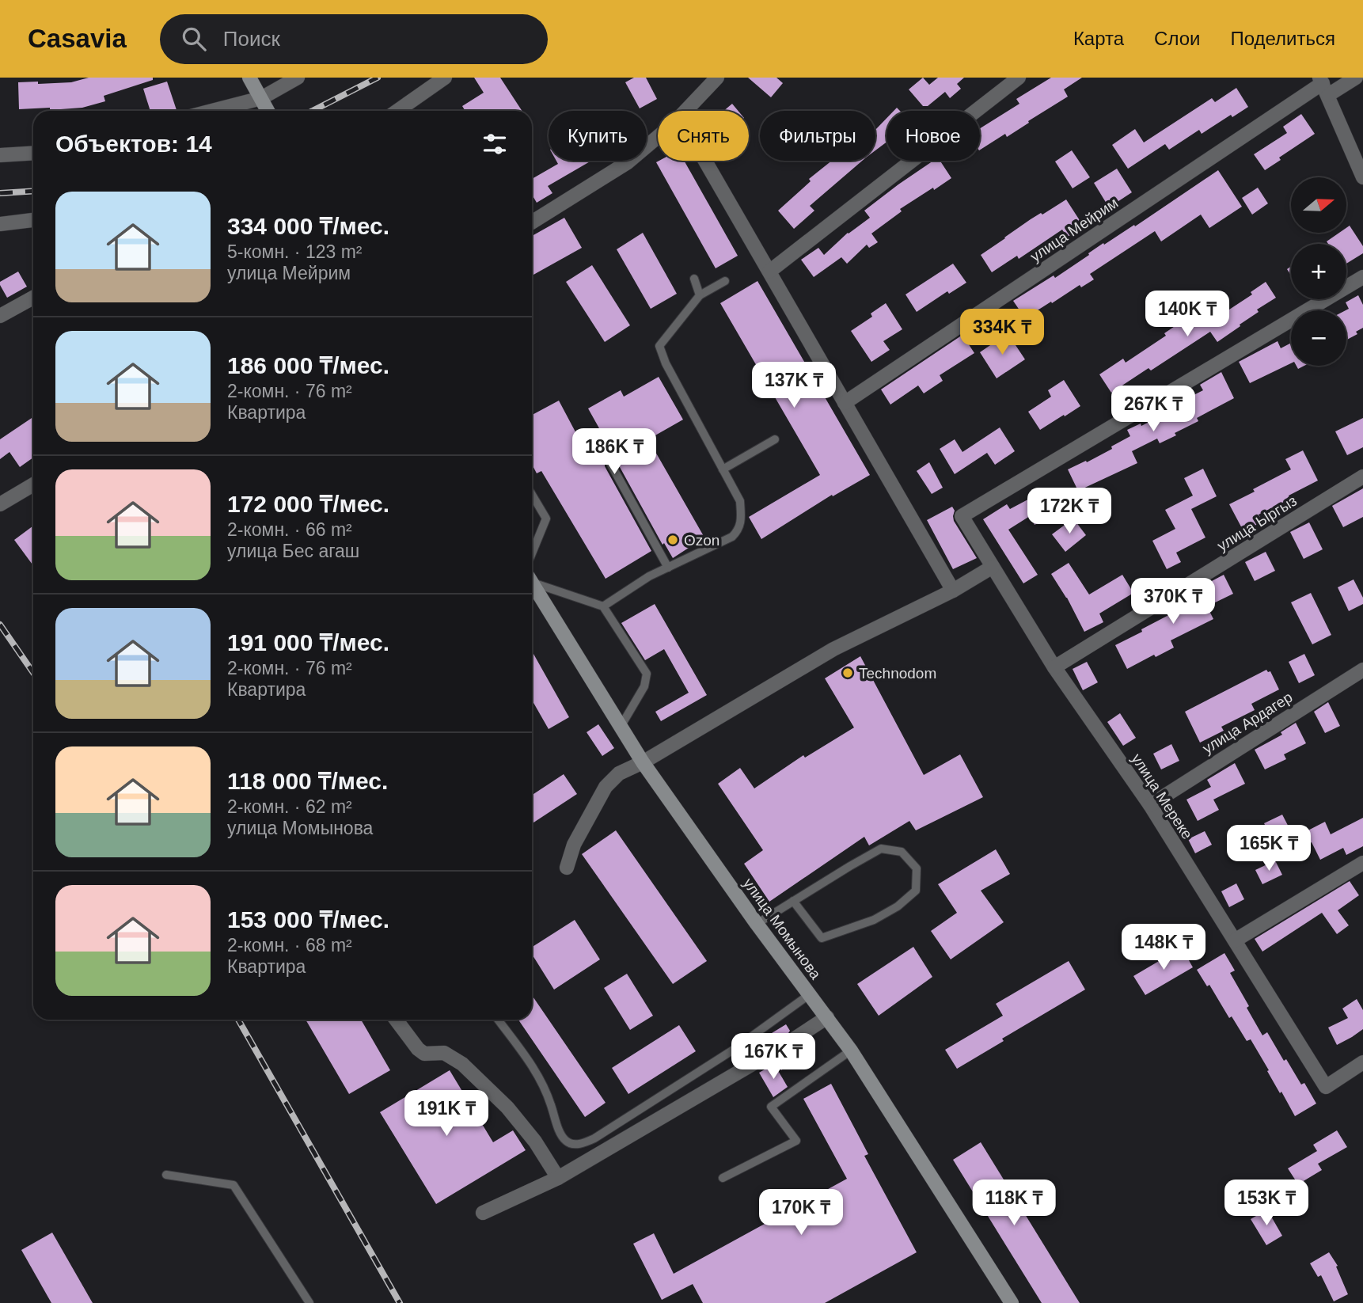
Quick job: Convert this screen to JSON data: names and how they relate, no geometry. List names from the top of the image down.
{
  "streets": {
    "main road": ["улица Момынова"],
    "street": [
      "улица Мейрим",
      "улица Ыргыз",
      "улица Ардагер",
      "улица Мереке"
    ]
  },
  "crossings": [
    ["улица Ыргыз", "улица Мереке"],
    ["улица Ардагер", "улица Мереке"]
  ],
  "places": ["Ozon", "Technodom"],
  "north": "right",
  "page": {
    "header": "Casavia",
    "search": "Поиск",
    "nav": ["Карта", "Слои", "Поделиться"],
    "chip": [
      "Купить",
      "Снять",
      "Фильтры",
      "Новое"
    ],
    "heading": "Объектов: 14",
    "map_buttons": ["+", "−"],
    "list": [
      {
        "name": "334 000 ₸/мес.",
        "note": "5-комн. · 123 m² · улица Мейрим"
      },
      {
        "name": "186 000 ₸/мес.",
        "note": "2-комн. · 76 m² · Квартира"
      },
      {
        "name": "172 000 ₸/мес.",
        "note": "2-комн. · 66 m² · улица Бес агаш"
      },
      {
        "name": "191 000 ₸/мес.",
        "note": "2-комн. · 76 m² · Квартира"
      },
      {
        "name": "118 000 ₸/мес.",
        "note": "2-комн. · 62 m² · улица Момынова"
      },
      {
        "name": "153 000 ₸/мес.",
        "note": "2-комн. · 68 m² · Квартира"
      }
    ],
    "price": [
      "140K ₸",
      "334K ₸",
      "137K ₸",
      "267K ₸",
      "186K ₸",
      "172K ₸",
      "370K ₸",
      "165K ₸",
      "148K ₸",
      "167K ₸",
      "191K ₸",
      "118K ₸",
      "153K ₸",
      "170K ₸"
    ]
  }
}
